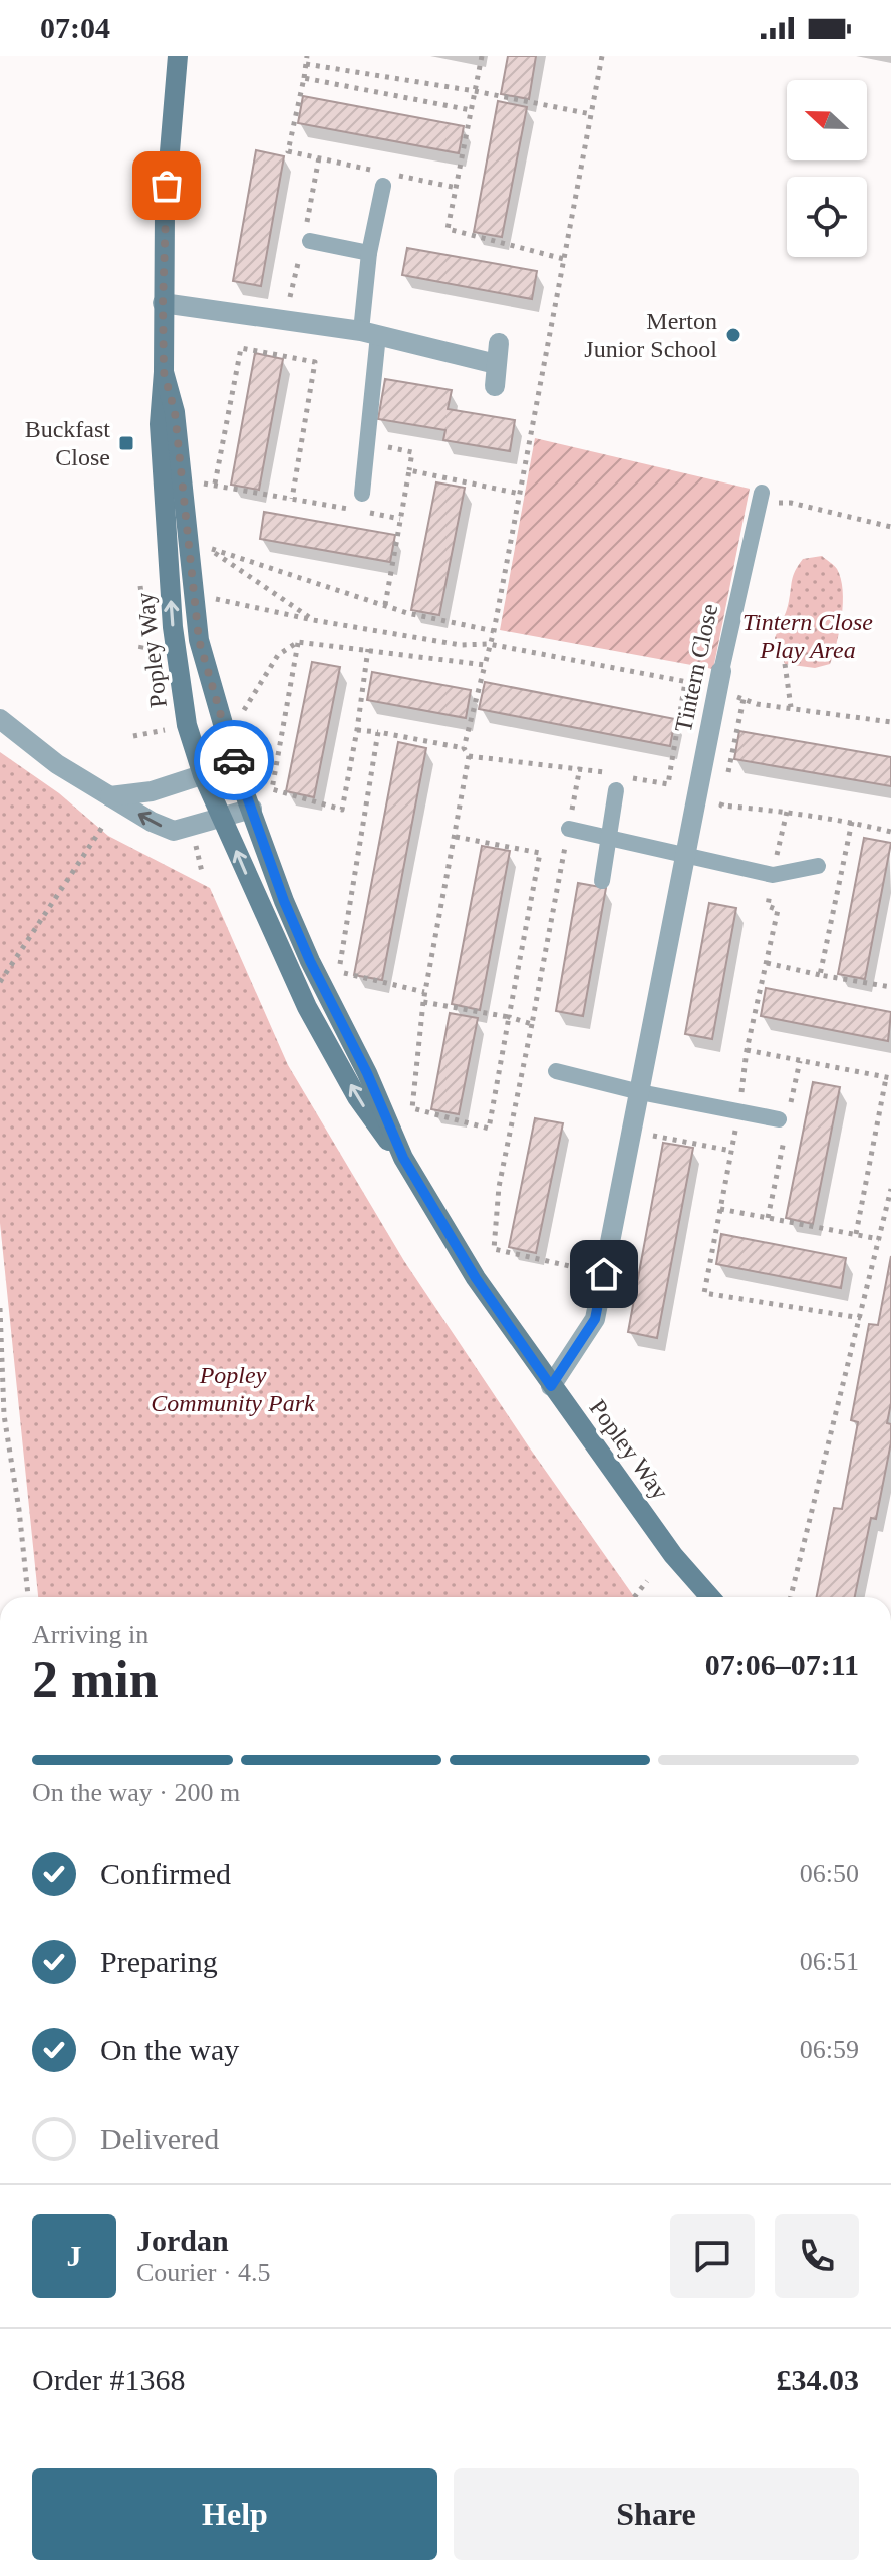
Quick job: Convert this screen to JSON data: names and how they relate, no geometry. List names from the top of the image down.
{
  "streets": {
    "street": ["Popley Way", "Tintern Close"]
  },
  "crossings": [
    ["Popley Way", "Tintern Close"]
  ],
  "parks": ["Tintern Close Play Area", "Popley Community Park"],
  "places": {
    "other": ["Merton Junior School"],
    "transit": ["Buckfast Close"]
  },
  "north": "left",
  "page": {
    "status": "07:04",
    "heading": ["2 min", "Arriving in", "07:06–07:11"],
    "panel": [
      "Jordan",
      "Courier · 4.5",
      "Order #1368",
      "£34.03"
    ],
    "bar": "On the way · 200 m",
    "list": [
      ["Confirmed", "06:50"],
      ["Preparing", "06:51"],
      ["On the way", "06:59"],
      "Delivered"
    ],
    "round": "J",
    "buttons": ["Help", "Share"]
  }
}
